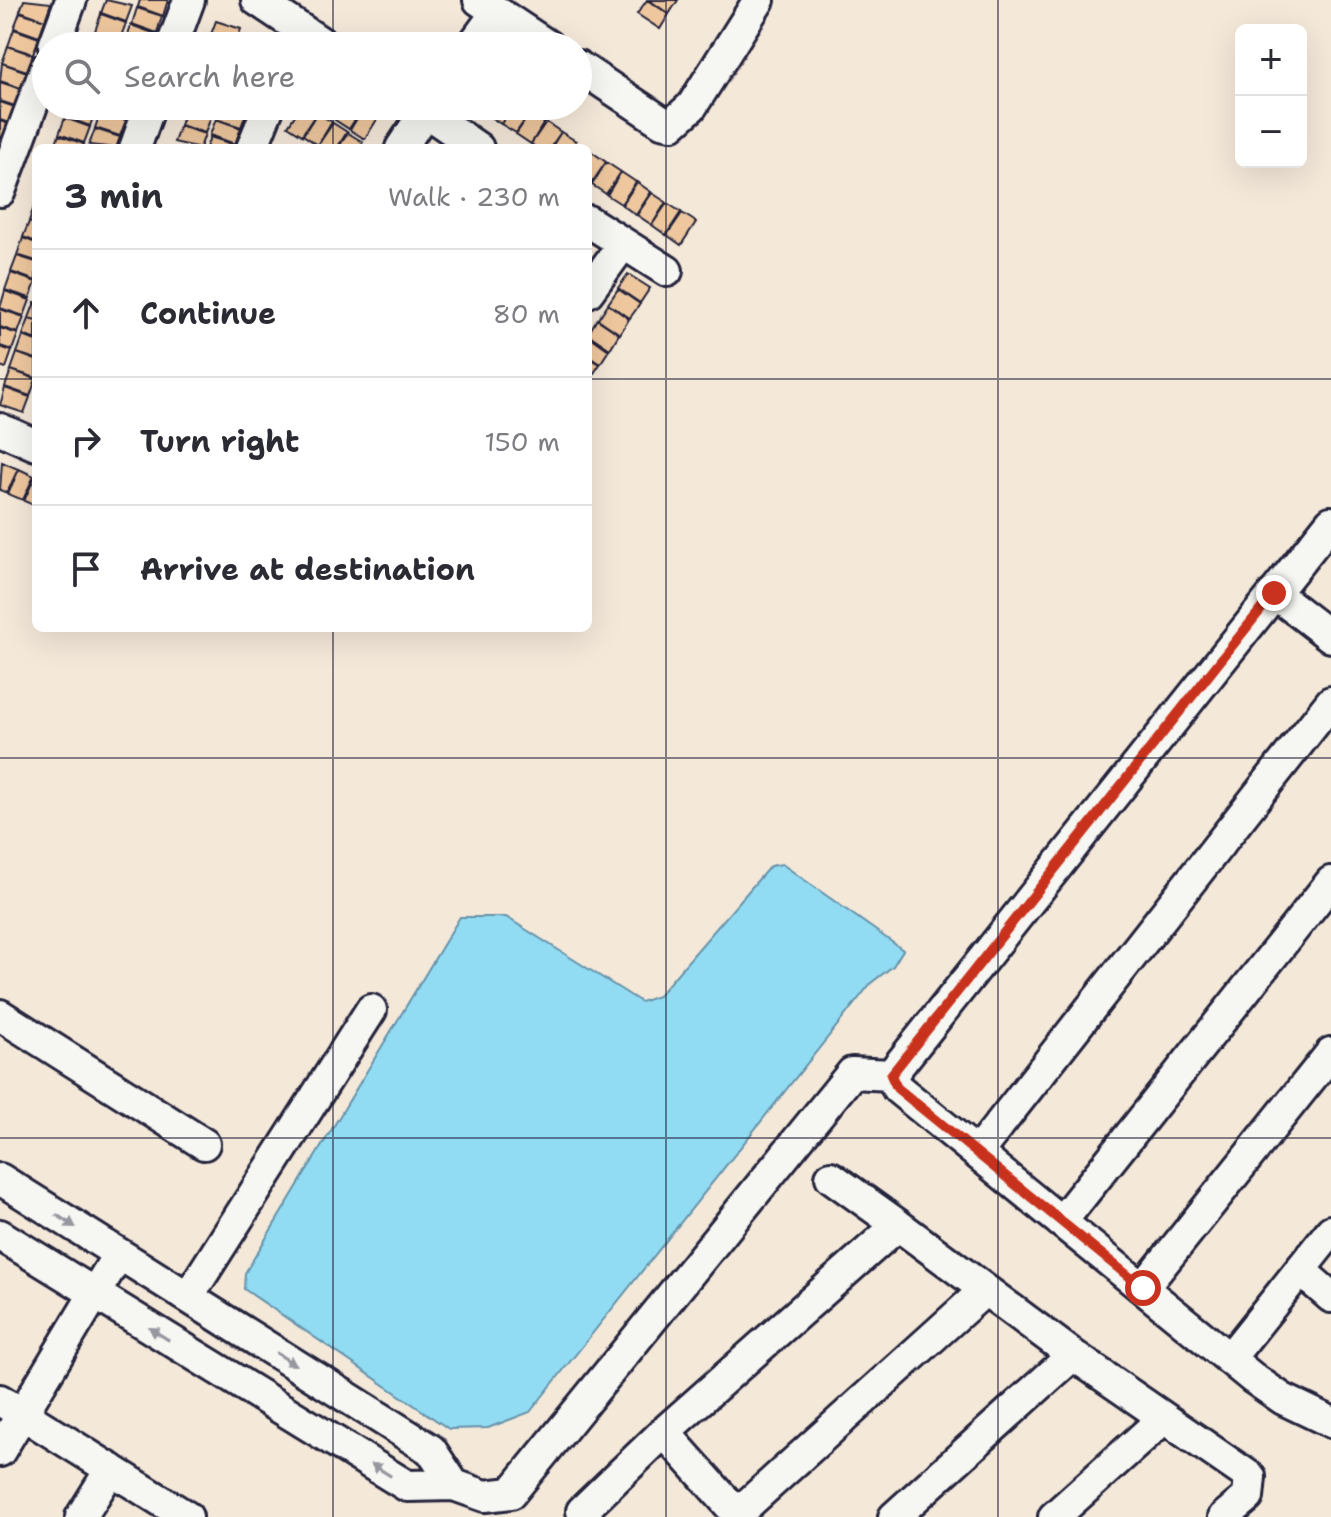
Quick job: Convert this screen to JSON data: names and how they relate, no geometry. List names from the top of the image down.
{
  "page": {
    "map_buttons": ["+", "−"],
    "search": "Search here",
    "heading": ["3 min", "Walk · 230 m"],
    "list": [
      ["Continue", "80 m"],
      ["Turn right", "150 m"],
      "Arrive at destination"
    ]
  }
}
